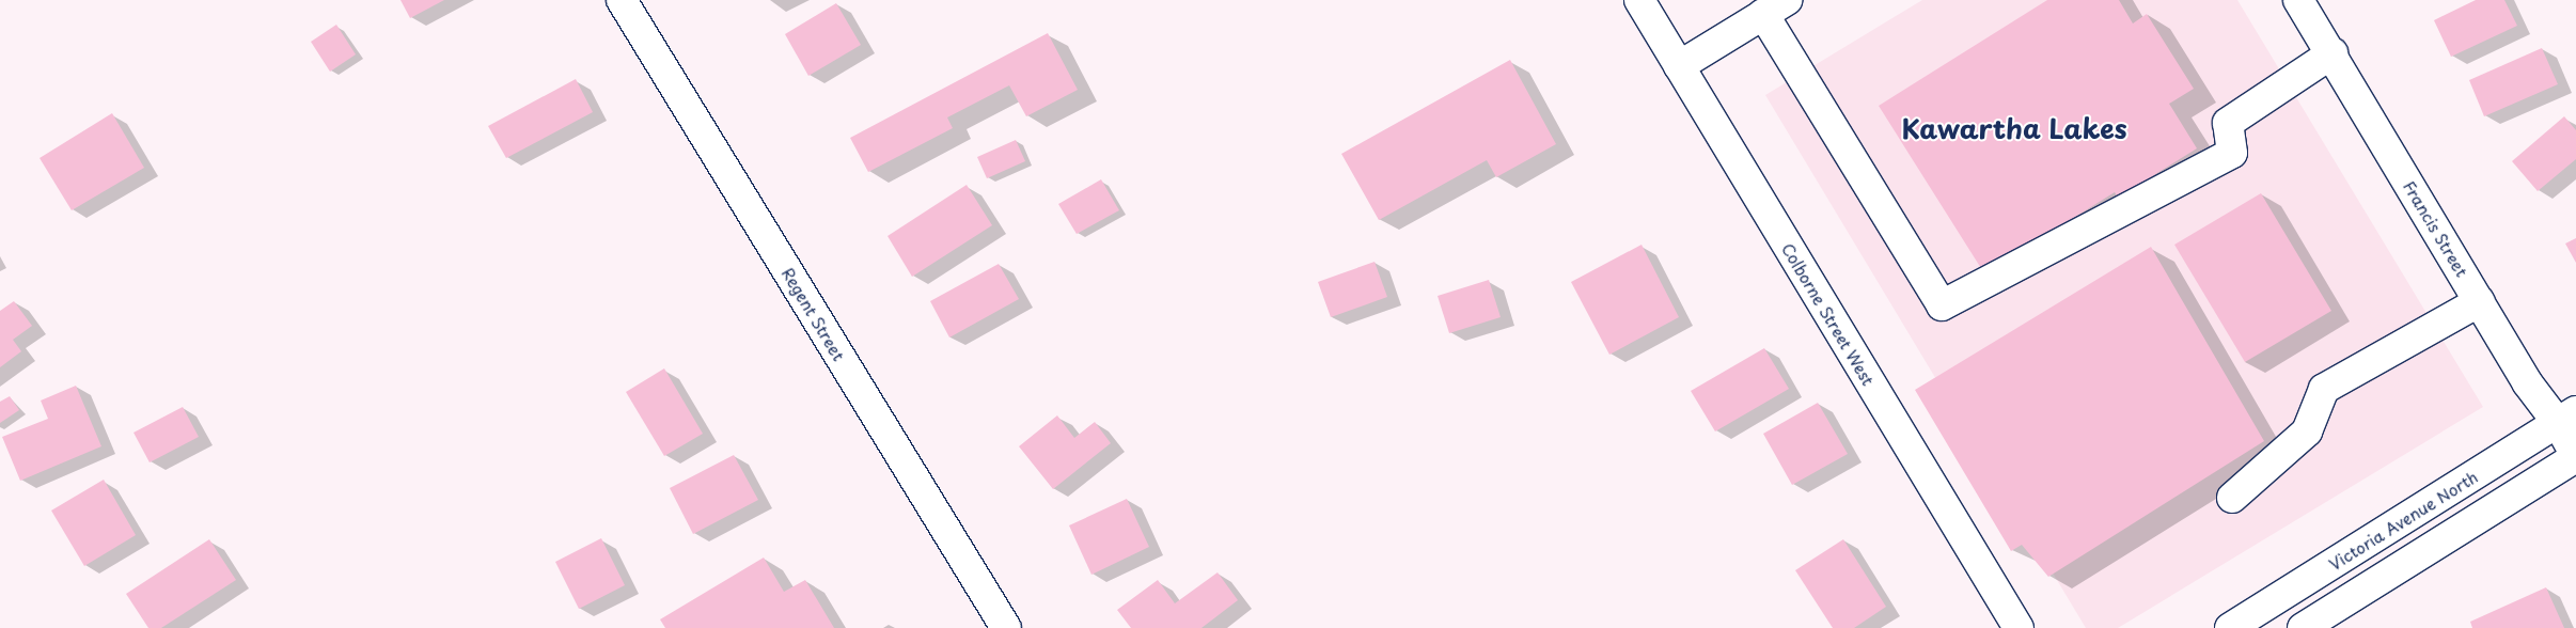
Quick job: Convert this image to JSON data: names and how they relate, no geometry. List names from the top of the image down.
{
  "streets": {
    "street": [
      "Francis Street",
      "Regent Street",
      "Colborne Street West",
      "Victoria Avenue North"
    ]
  },
  "crossings": [
    ["Francis Street", "Victoria Avenue North"]
  ],
  "districts": ["Kawartha Lakes"]
}
